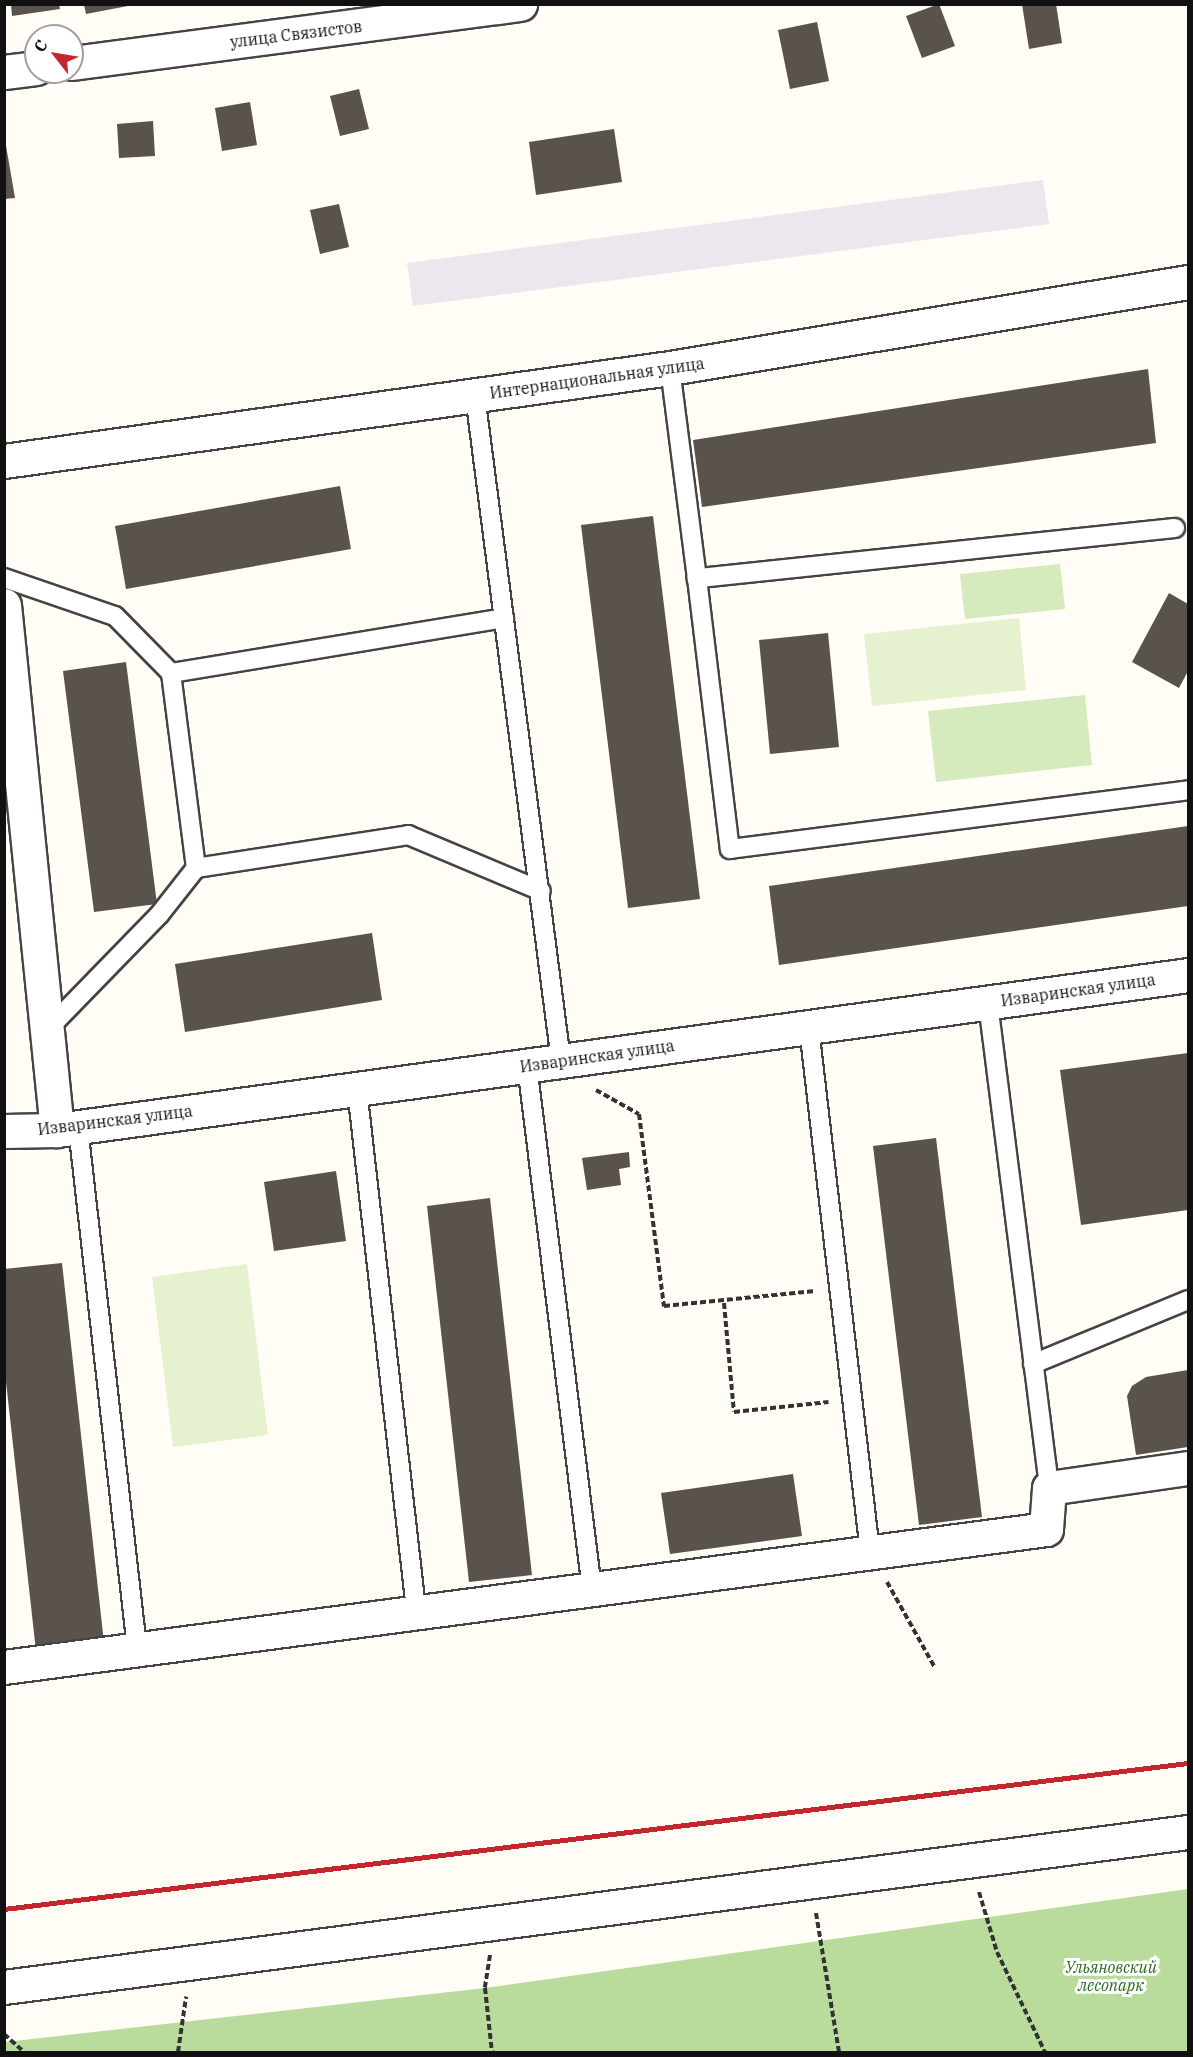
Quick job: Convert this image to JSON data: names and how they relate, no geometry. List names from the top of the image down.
{
  "streets": {
    "street": ["улица Связистов", "Интернациональная улица", "Изваринская улица"]
  },
  "parks": ["Ульяновский лесопарк"],
  "north": "top left"
}
